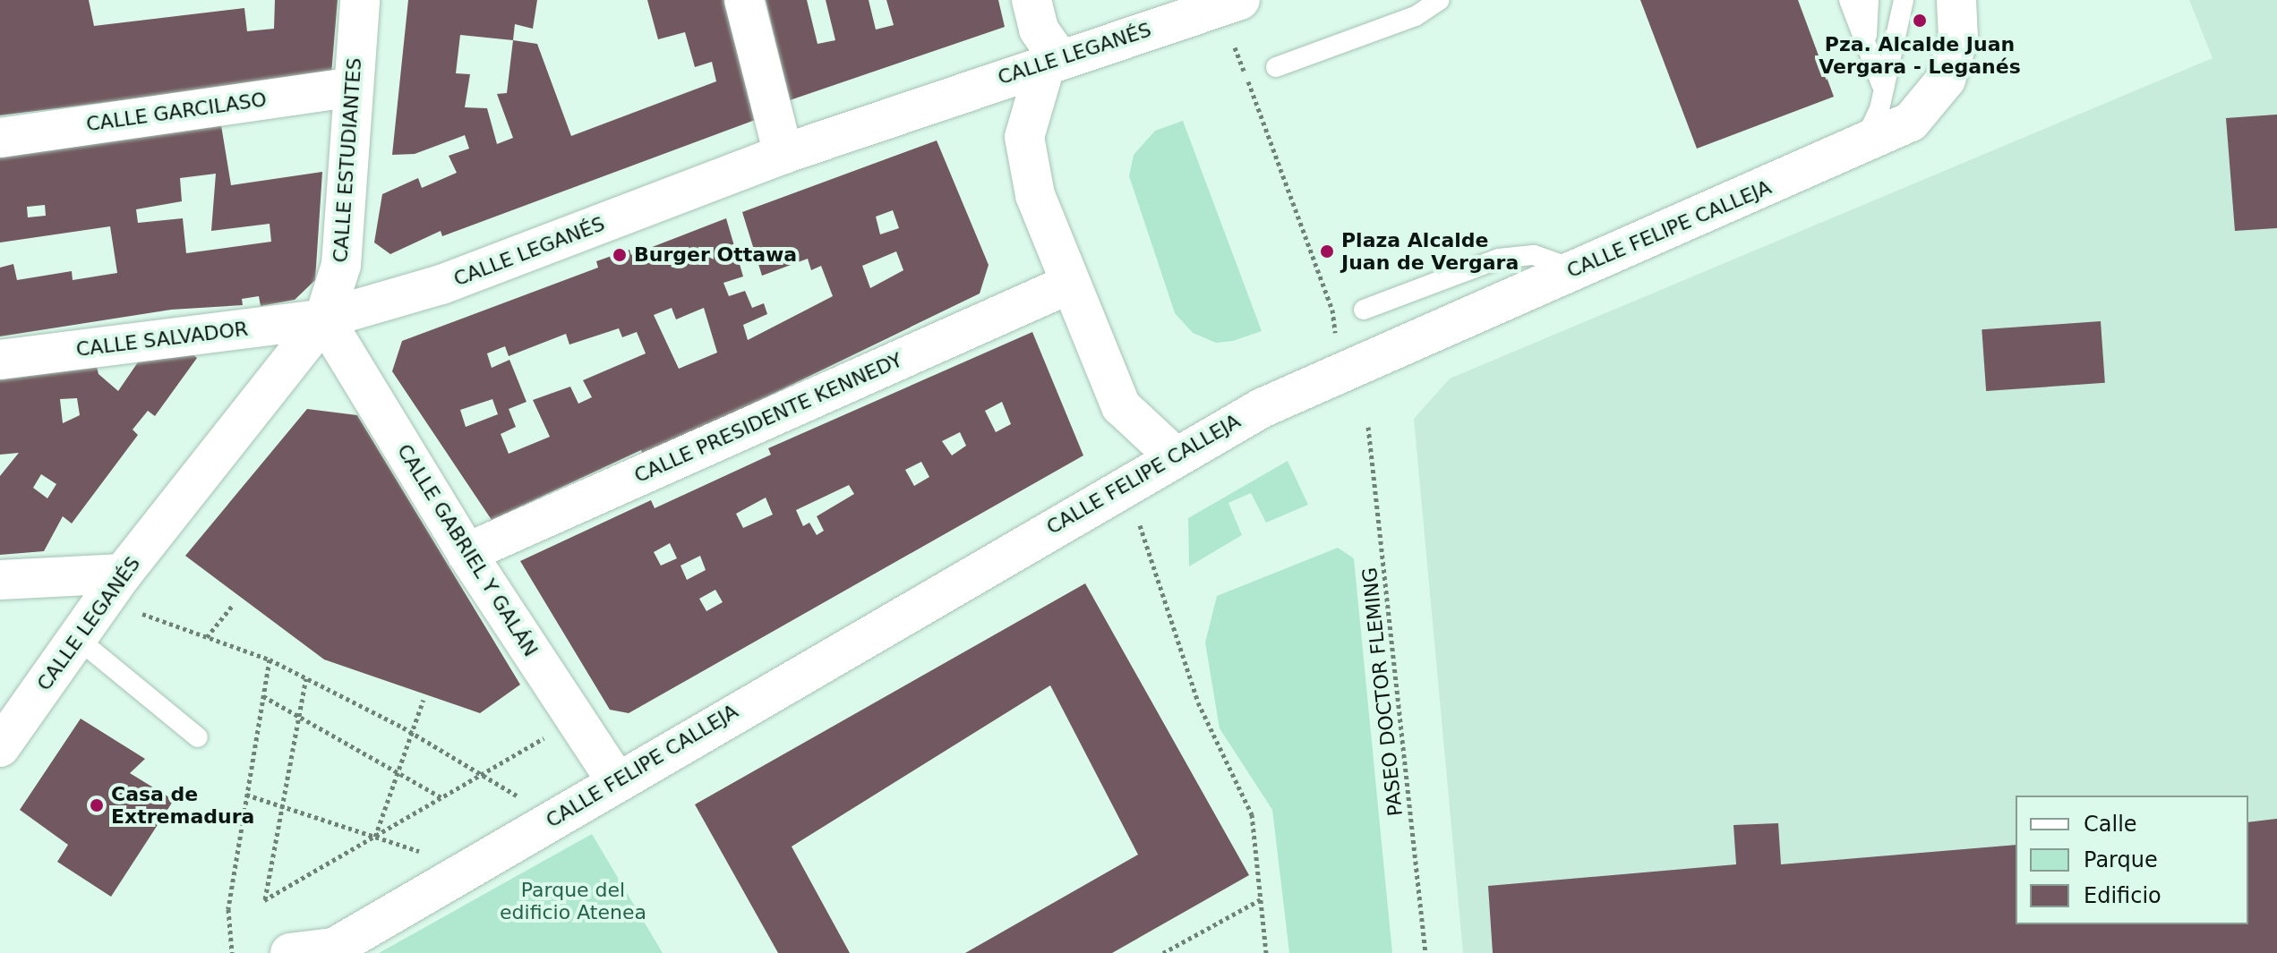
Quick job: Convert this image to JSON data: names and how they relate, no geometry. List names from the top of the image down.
{
  "streets": {
    "street": [
      "CALLE LEGANÉS",
      "CALLE GARCILASO",
      "CALLE ESTUDIANTES",
      "CALLE FELIPE CALLEJA",
      "CALLE SALVADOR",
      "CALLE PRESIDENTE KENNEDY",
      "CALLE GABRIEL Y GALÁN"
    ],
    "path": ["PASEO DOCTOR FLEMING"]
  },
  "crossings": [
    ["CALLE LEGANÉS", "CALLE ESTUDIANTES"],
    ["CALLE LEGANÉS", "CALLE SALVADOR"],
    ["CALLE LEGANÉS", "CALLE GABRIEL Y GALÁN"],
    ["CALLE GARCILASO", "CALLE ESTUDIANTES"],
    ["CALLE ESTUDIANTES", "CALLE SALVADOR"],
    ["CALLE ESTUDIANTES", "CALLE GABRIEL Y GALÁN"],
    ["CALLE FELIPE CALLEJA", "CALLE GABRIEL Y GALÁN"],
    ["CALLE SALVADOR", "CALLE GABRIEL Y GALÁN"],
    ["CALLE PRESIDENTE KENNEDY", "CALLE GABRIEL Y GALÁN"]
  ],
  "parks": ["Parque del edificio Atenea"],
  "places": [
    "Pza. Alcalde Juan Vergara - Leganés",
    "Plaza Alcalde Juan de Vergara",
    "Burger Ottawa",
    "Casa de Extremadura"
  ],
  "legend": ["Calle", "Parque", "Edificio"]
}
